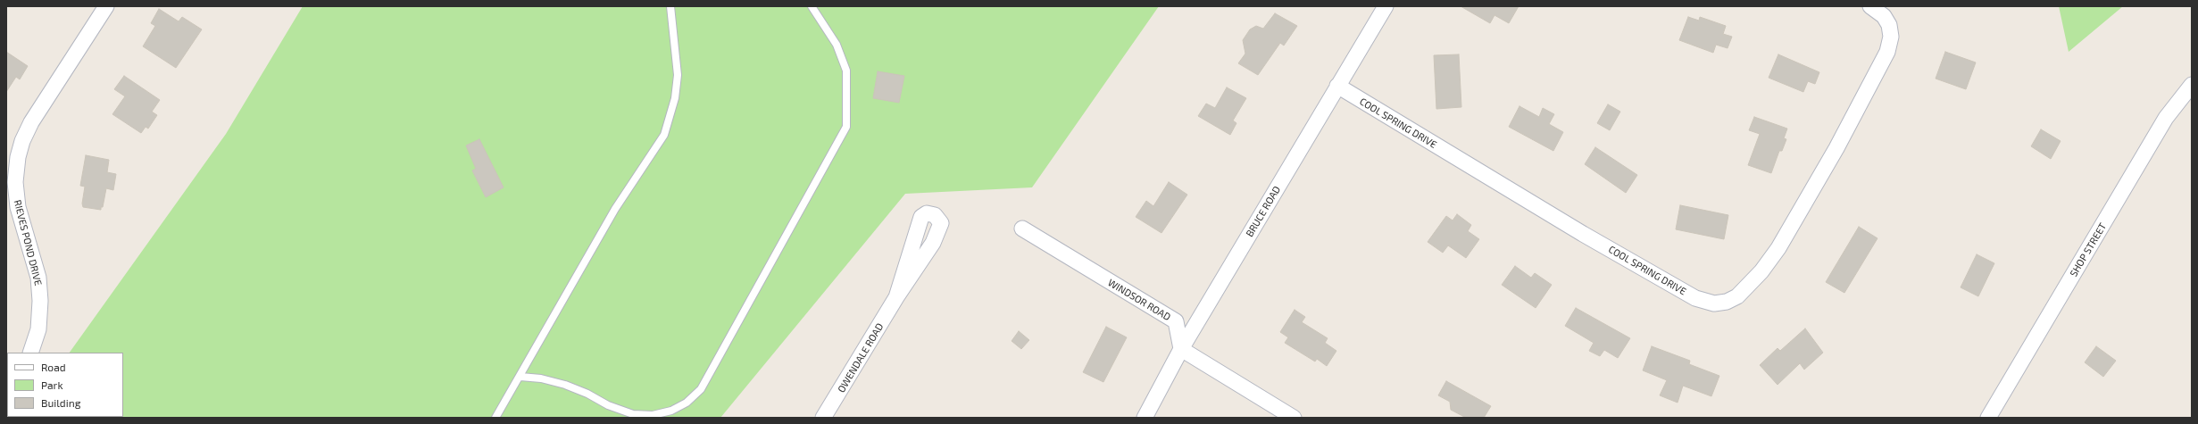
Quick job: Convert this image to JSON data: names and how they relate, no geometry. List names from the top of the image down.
{
  "streets": {
    "street": [
      "COOL SPRING DRIVE",
      "BRUCE ROAD",
      "RIEVES POND DRIVE",
      "SHOP STREET",
      "WINDSOR ROAD",
      "OWENDALE ROAD"
    ]
  },
  "crossings": [
    ["COOL SPRING DRIVE", "BRUCE ROAD"],
    ["BRUCE ROAD", "WINDSOR ROAD"]
  ],
  "legend": ["Road", "Park", "Building"]
}
